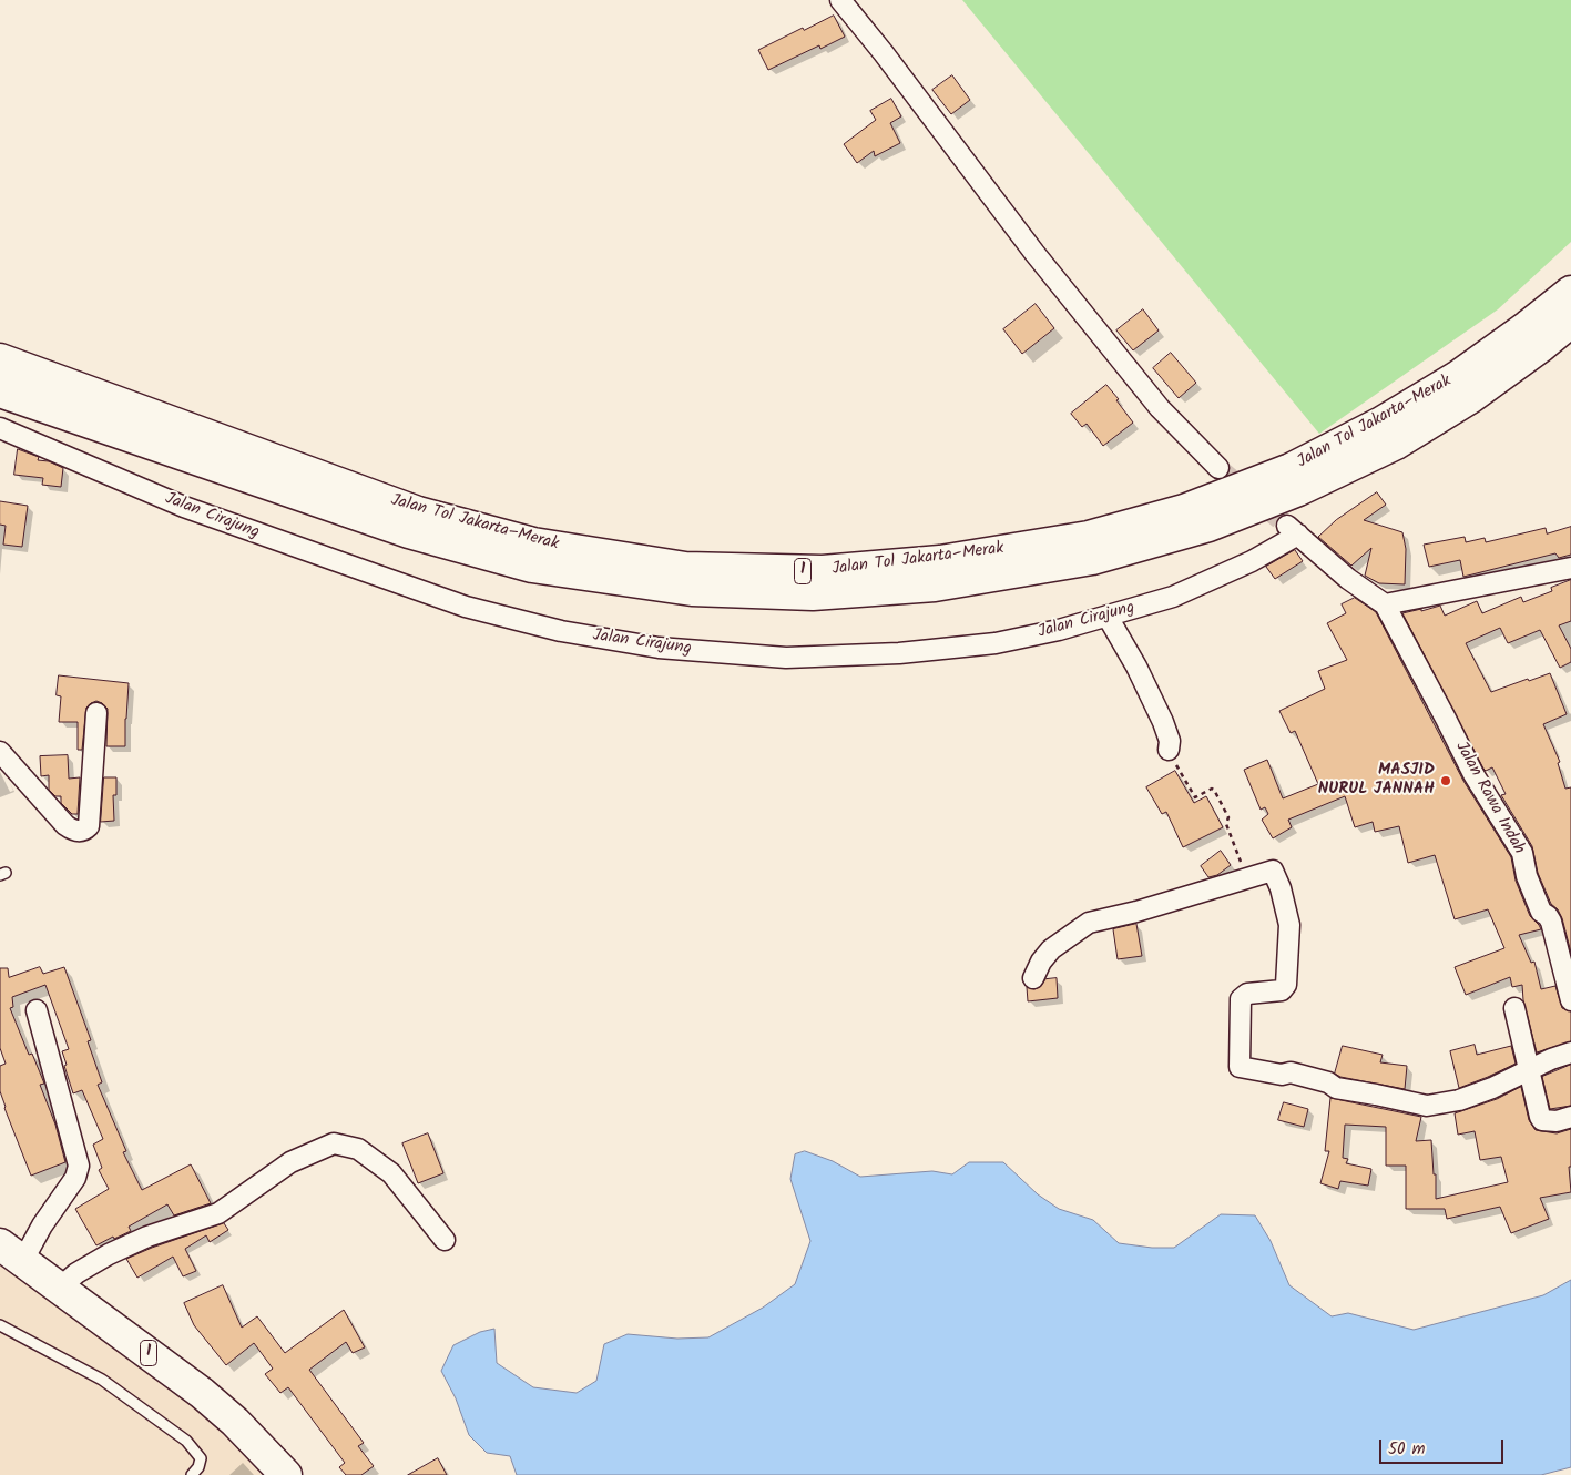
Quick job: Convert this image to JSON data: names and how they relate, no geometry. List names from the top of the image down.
{
  "streets": {
    "highway": ["Jalan Tol Jakarta–Merak", "1"],
    "street": ["Jalan Cirajung", "Jalan Rawa Indah"]
  },
  "crossings": [
    ["Jalan Cirajung", "Jalan Rawa Indah"]
  ],
  "places": ["MASJID NURUL JANNAH"],
  "scale_bar": "50 m"
}
